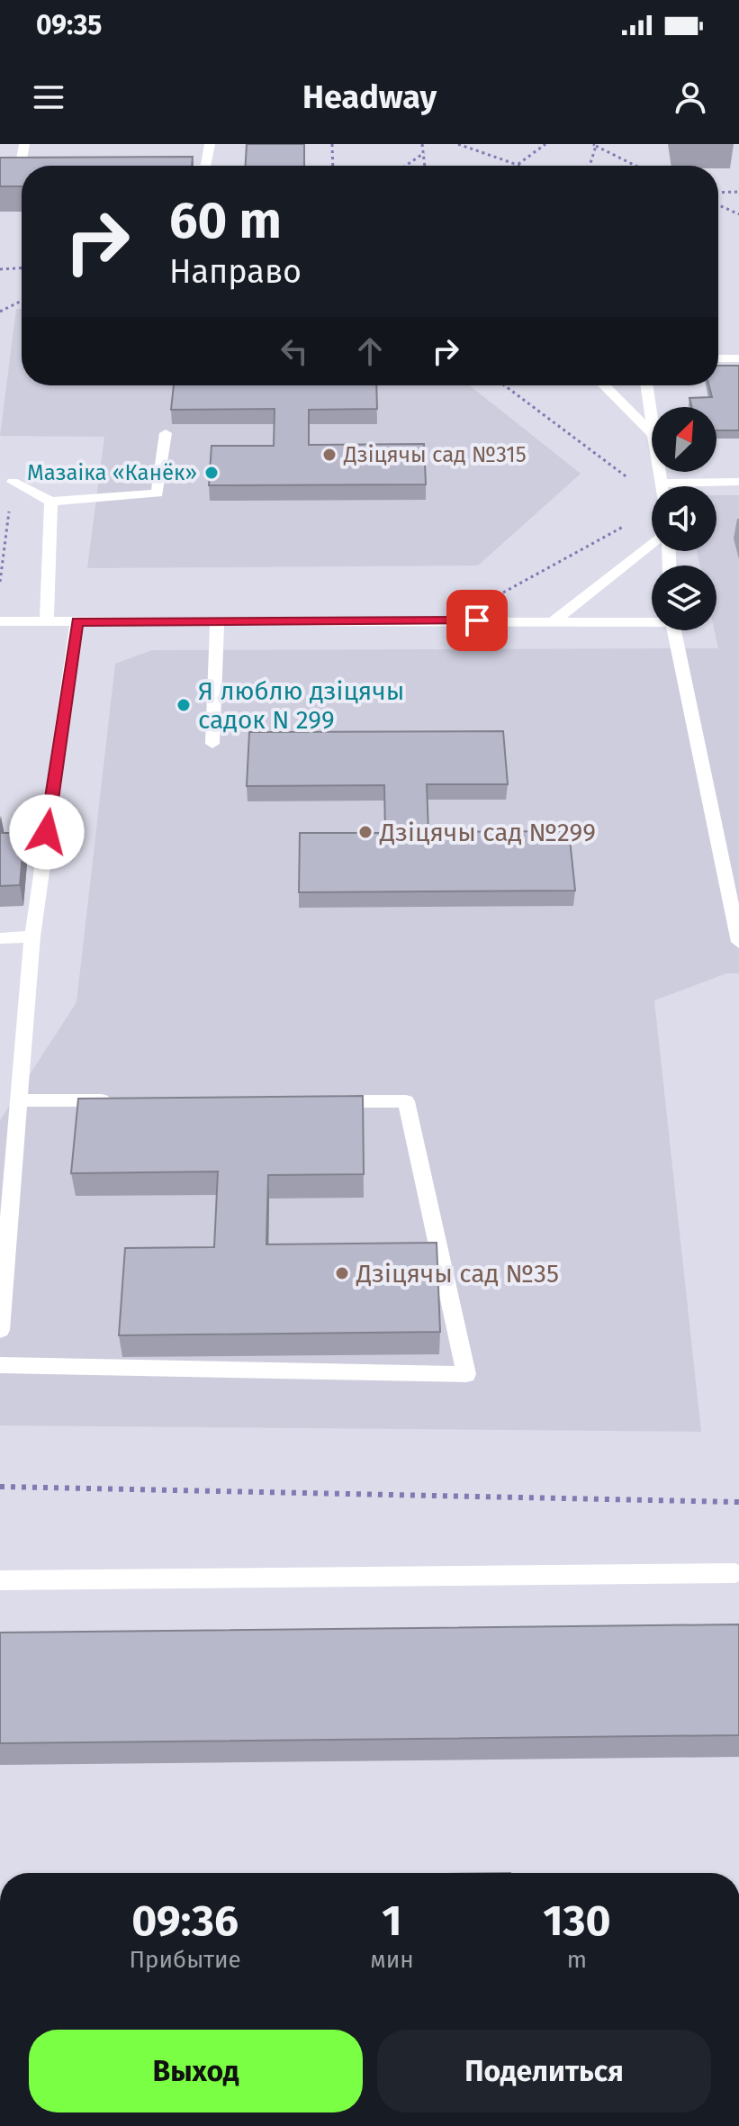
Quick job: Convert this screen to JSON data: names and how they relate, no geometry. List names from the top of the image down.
{
  "places": [
    "Дзіцячы сад №315",
    "Мазаіка «Канёк»",
    "Я люблю дзіцячы садок N 299",
    "Дзіцячы сад №299",
    "Дзіцячы сад №35"
  ],
  "north": "top right",
  "page": {
    "status": "09:35",
    "header": "Headway",
    "turn": ["60 m", "Направо"],
    "eta": [
      "09:36",
      "Прибытие",
      "1",
      "мин",
      "130",
      "m"
    ],
    "buttons": ["Выход", "Поделиться"]
  }
}
